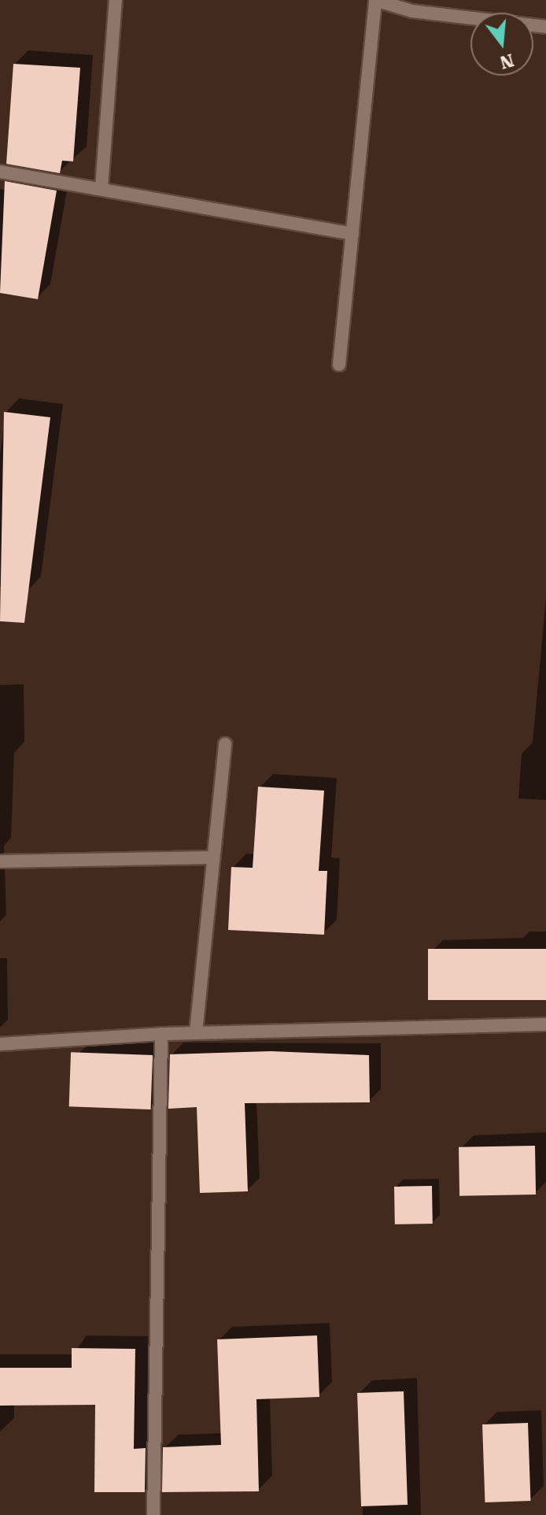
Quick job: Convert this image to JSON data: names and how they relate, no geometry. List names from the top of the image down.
{
  "north": "bottom"
}
